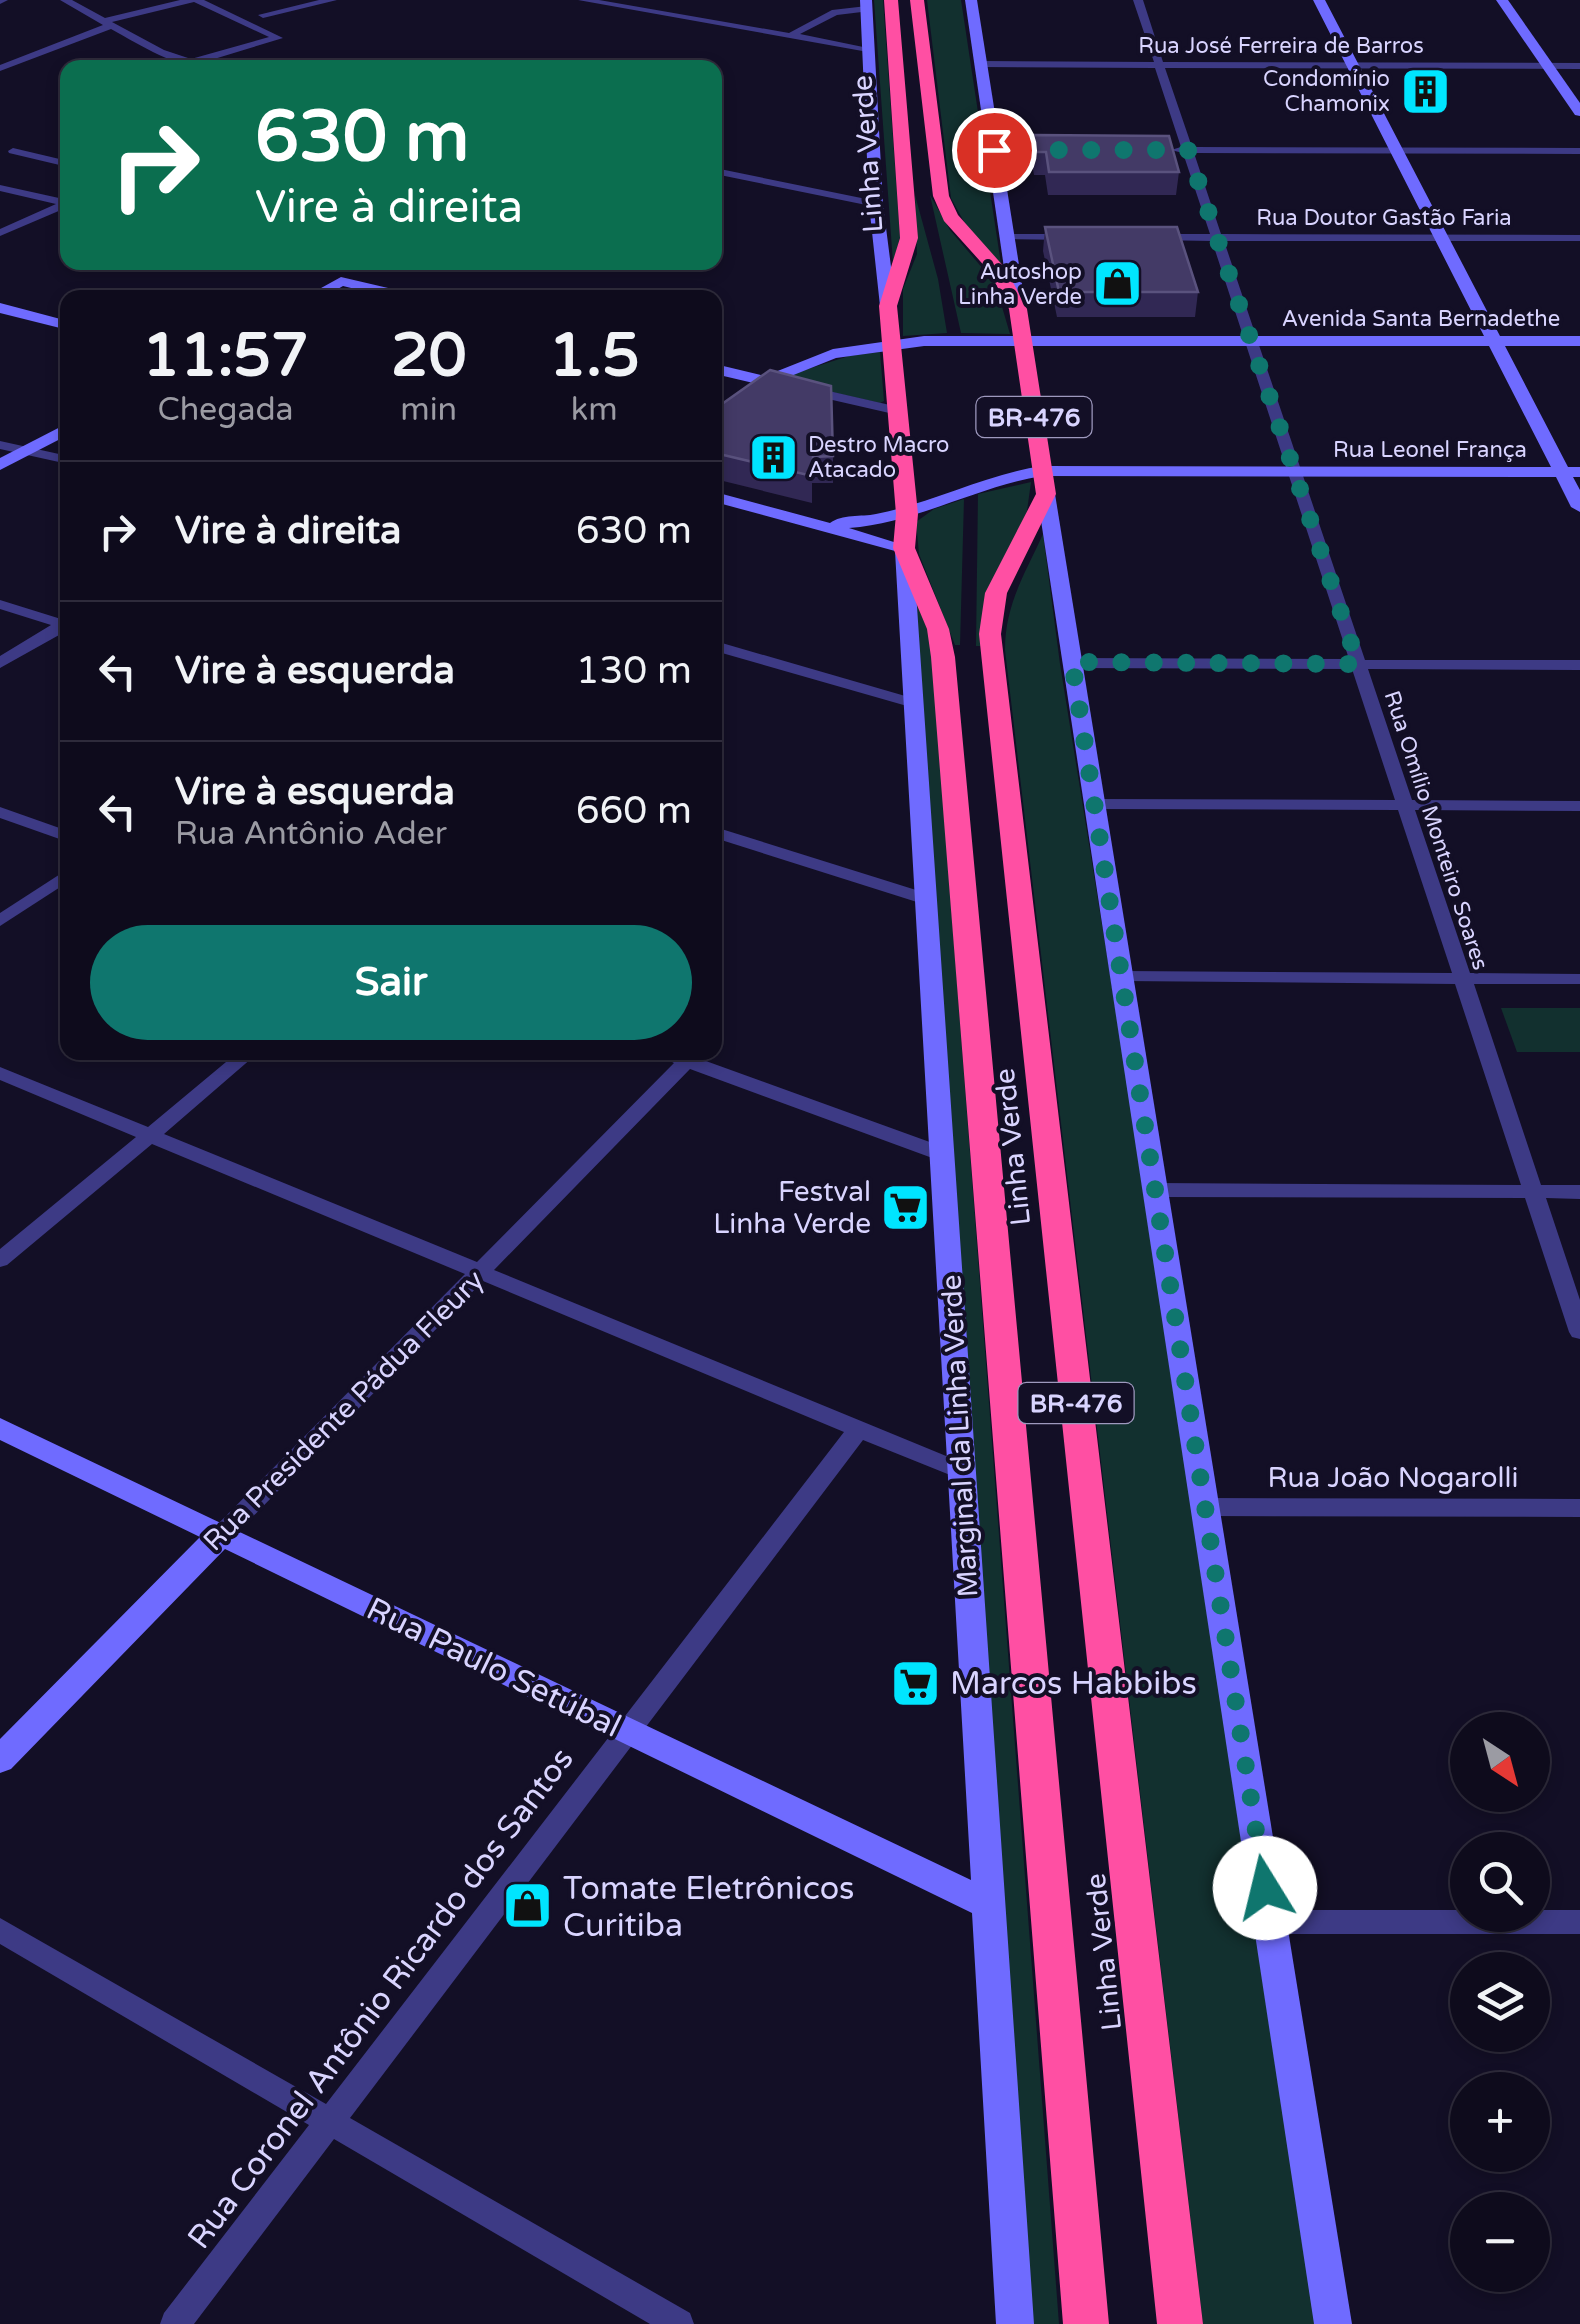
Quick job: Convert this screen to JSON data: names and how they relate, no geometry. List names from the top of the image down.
{
  "streets": {
    "highway": ["Linha Verde", "BR-476"],
    "main road": [
      "Avenida Santa Bernadethe",
      "Rua Leonel França",
      "Rua Presidente Pádua Fleury",
      "Marginal da Linha Verde",
      "Rua Paulo Setúbal"
    ],
    "street": [
      "Rua José Ferreira de Barros",
      "Rua Doutor Gastão Faria",
      "Rua Omílio Monteiro Soares",
      "Rua João Nogarolli",
      "Rua Coronel Antônio Ricardo dos Santos"
    ]
  },
  "crossings": [
    ["Rua José Ferreira de Barros", "Rua Omílio Monteiro Soares"],
    ["Linha Verde", "Avenida Santa Bernadethe"],
    ["Linha Verde", "BR-476"],
    ["Linha Verde", "Rua Leonel França"],
    ["Linha Verde", "Marginal da Linha Verde"],
    ["Rua Doutor Gastão Faria", "Rua Omílio Monteiro Soares"],
    ["Avenida Santa Bernadethe", "BR-476"],
    ["Avenida Santa Bernadethe", "Rua Omílio Monteiro Soares"],
    ["BR-476", "Rua Leonel França"],
    ["Rua Leonel França", "Rua Omílio Monteiro Soares"],
    ["Rua Presidente Pádua Fleury", "Rua Paulo Setúbal"],
    ["Marginal da Linha Verde", "Rua Paulo Setúbal"],
    ["Rua Paulo Setúbal", "Rua Coronel Antônio Ricardo dos Santos"]
  ],
  "places": {
    "building": ["Condomínio Chamonix", "Destro Macro Atacado"],
    "shop": ["Autoshop Linha Verde", "Tomate Eletrônicos Curitiba"],
    "supermarket": ["Festval Linha Verde", "Marcos Habbibs"]
  },
  "north": "bottom right",
  "page": {
    "turn": ["630 m", "Vire à direita"],
    "eta": [
      "11:57",
      "Chegada",
      "20",
      "min",
      "1.5",
      "km"
    ],
    "list": [
      {
        "name": "Vire à direita",
        "value": "630 m"
      },
      {
        "name": "Vire à esquerda",
        "value": "130 m"
      },
      {
        "name": "Vire à esquerda",
        "note": "Rua Antônio Ader",
        "value": "660 m"
      }
    ],
    "buttons": "Sair",
    "map_buttons": ["+", "−"]
  }
}
